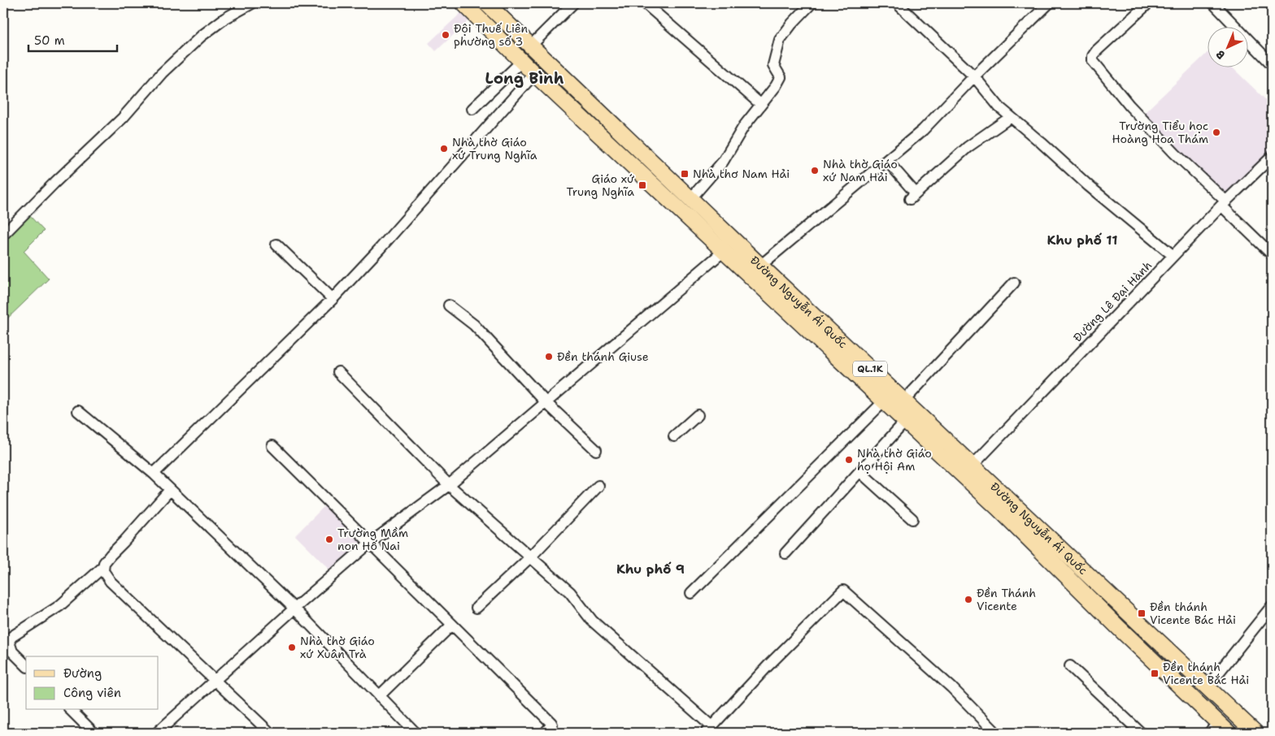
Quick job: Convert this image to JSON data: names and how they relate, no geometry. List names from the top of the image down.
{
  "streets": {
    "main road": ["Đường Nguyễn Ái Quốc", "QL.1K"],
    "street": ["Đường Lê Đại Hành"]
  },
  "crossings": [
    ["Đường Lê Đại Hành", "Đường Nguyễn Ái Quốc"]
  ],
  "districts": ["Long Bình", "Khu phố 11", "Khu phố 9"],
  "places": {
    "other": [
      "Đội Thuế Liên phường số 3",
      "Trường Tiểu học Hoàng Hoa Thám",
      "Nhà thờ Giáo xứ Trung Nghĩa",
      "Nhà thờ Giáo xứ Nam Hải",
      "Đền thánh Giuse",
      "Nhà thờ Giáo họ Hội Am",
      "Trường Mầm non Hố Nai",
      "Đền Thánh Vicente",
      "Nhà thờ Giáo xứ Xuân Trà"
    ],
    "transit": [
      "Nhà thơ Nam Hải",
      "Giáo xứ Trung Nghĩa",
      "Đền thánh Vicente Bác Hải",
      "Đền thánh Vicente Bắc Hải"
    ]
  },
  "legend": ["Đường", "Công viên"],
  "scale_bar": "50 m",
  "north": "bottom left"
}
